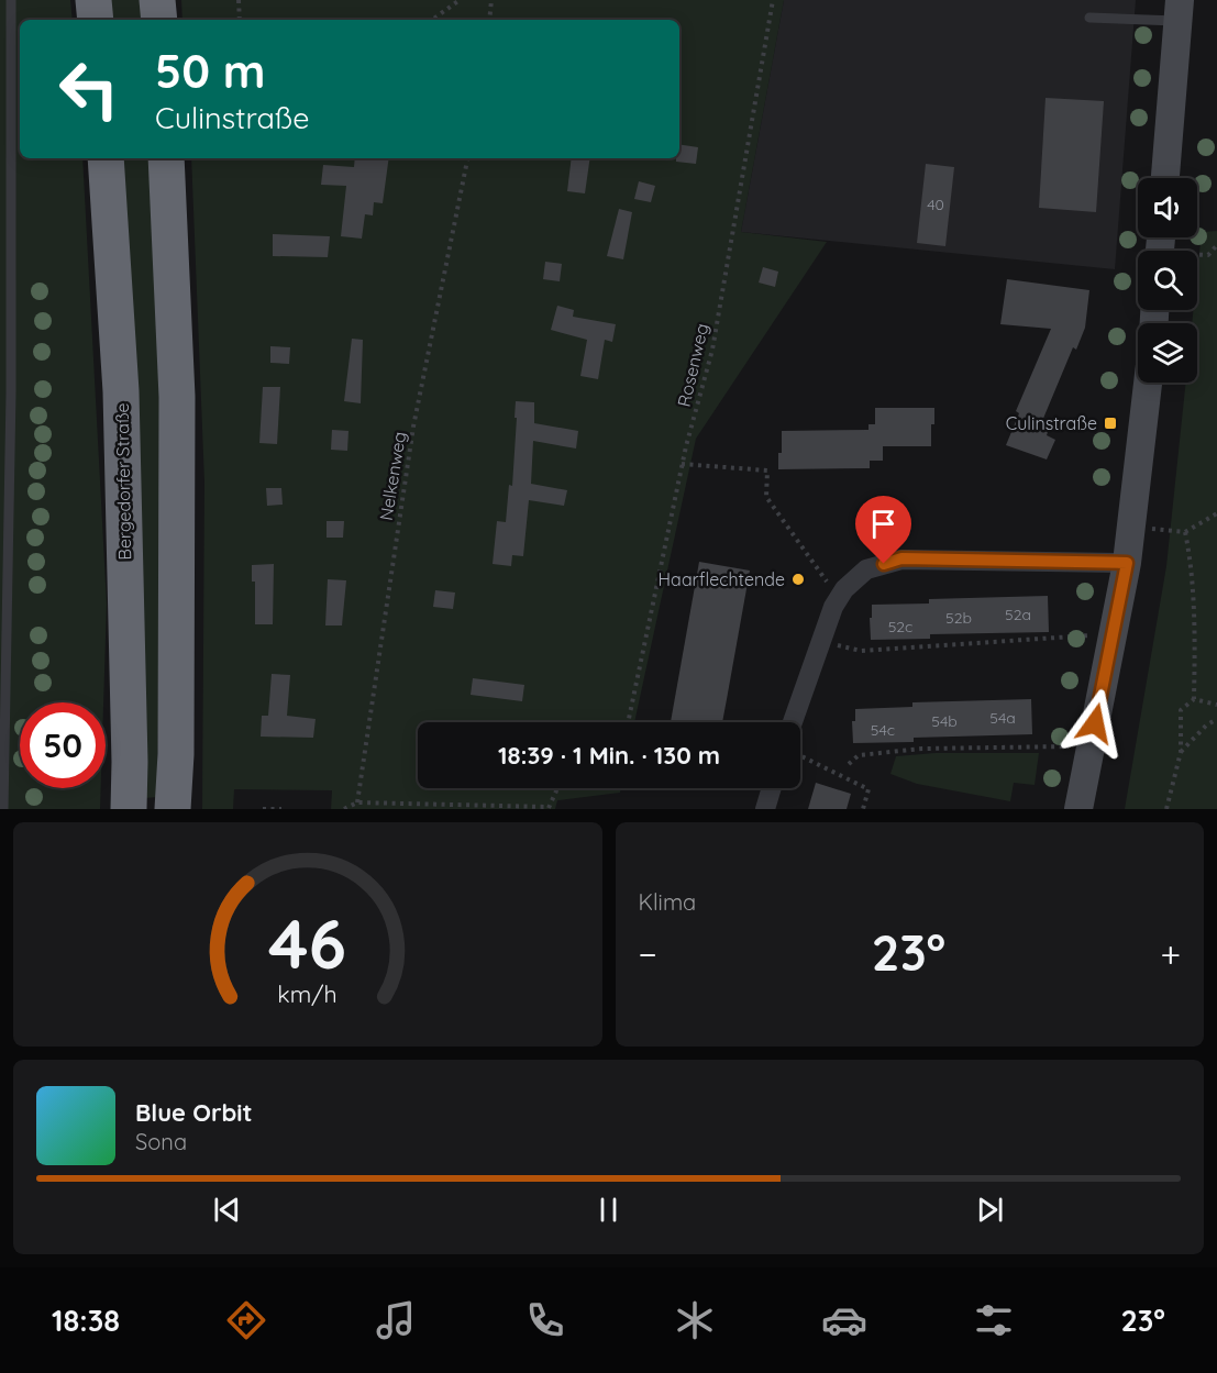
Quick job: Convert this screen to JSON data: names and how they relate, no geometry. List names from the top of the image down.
{
  "streets": {
    "highway": ["Bergedorfer Straße"],
    "path": ["Rosenweg", "Nelkenweg"]
  },
  "places": {
    "transit": ["Culinstraße"],
    "other": ["Haarflechtende"]
  },
  "house_numbers": [
    "40",
    "52a",
    "52b",
    "52c",
    "54a",
    "54b",
    "54c"
  ],
  "page": {
    "turn": ["50 m", "Culinstraße"],
    "limit": "50",
    "trip": "18:39 · 1 Min. · 130 m",
    "tile": "Klima",
    "heat": ["−", "23°", "+"],
    "song": ["Blue Orbit", "Sona"],
    "tabs": ["18:38", "23°"],
    "gauge": ["46", "km/h"]
  }
}
